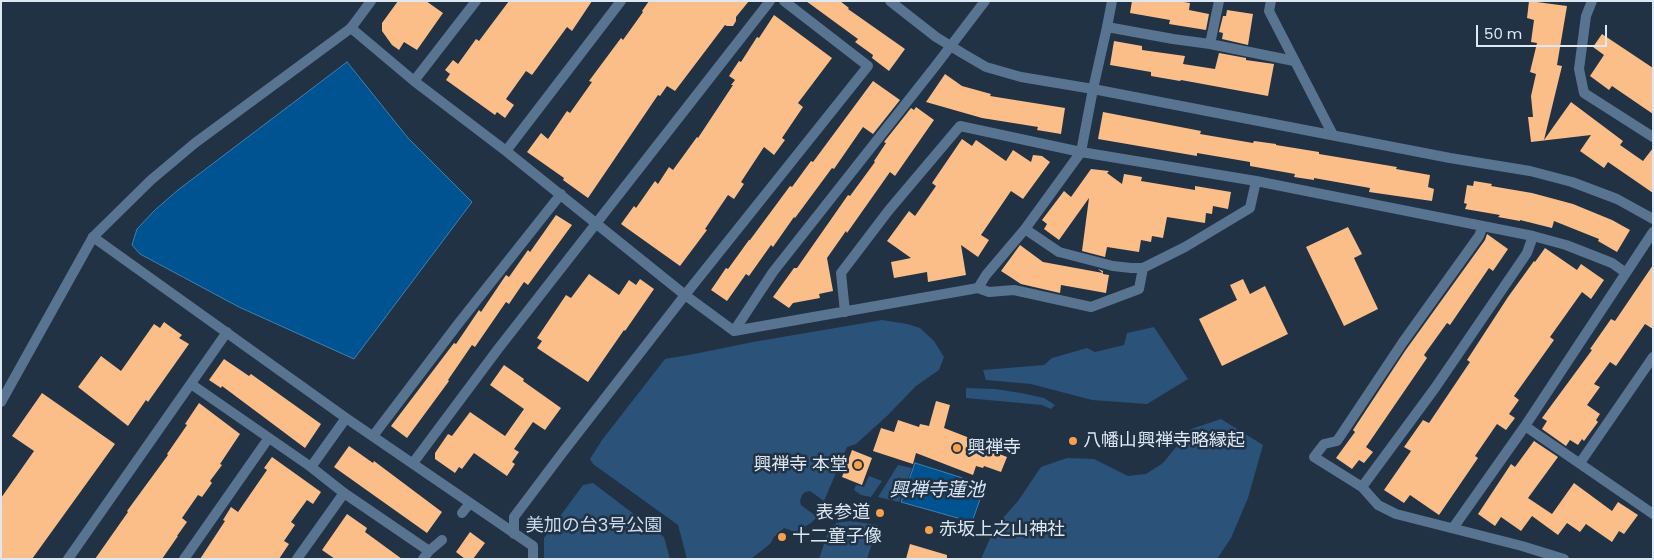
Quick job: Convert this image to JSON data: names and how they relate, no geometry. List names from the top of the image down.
{
  "water": ["興禅寺蓮池"],
  "parks": ["美加の台3号公園"],
  "places": [
    "八幡山興禅寺略縁起",
    "興禅寺",
    "興禅寺 本堂",
    "表参道",
    "赤坂上之山神社",
    "十二童子像"
  ],
  "scale_bar": "50 m"
}
